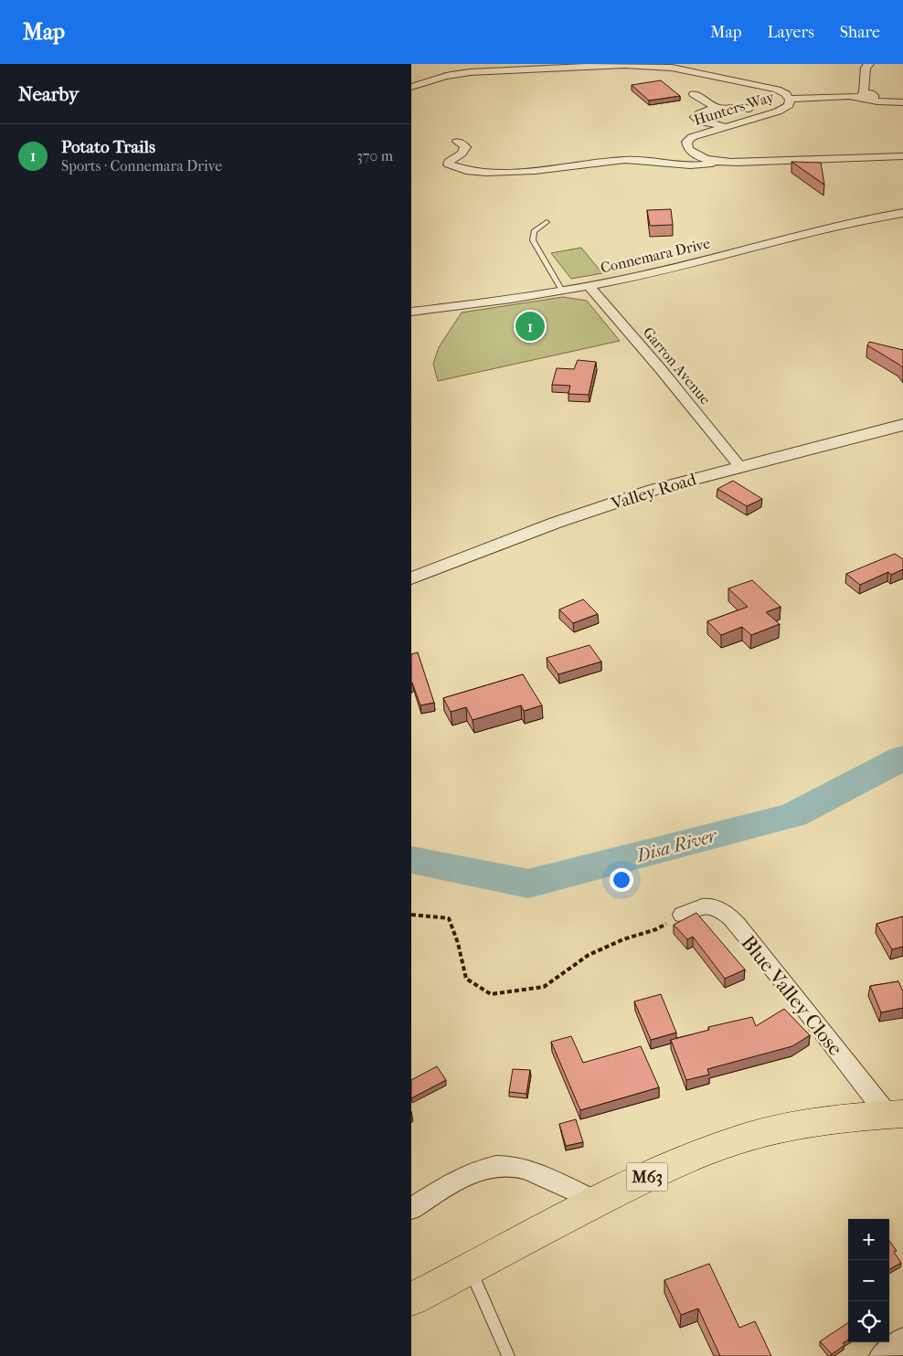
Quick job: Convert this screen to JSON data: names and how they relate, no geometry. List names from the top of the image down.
{
  "streets": {
    "main road": ["M63"],
    "street": [
      "Hunters Way",
      "Connemara Drive",
      "Garron Avenue",
      "Valley Road",
      "Blue Valley Close"
    ]
  },
  "crossings": [
    ["Connemara Drive", "Garron Avenue"],
    ["Garron Avenue", "Valley Road"],
    ["Blue Valley Close", "M63"]
  ],
  "water": ["Disa River"],
  "page": {
    "header": "Map",
    "nav": ["Map", "Layers", "Share"],
    "heading": "Nearby",
    "list": [
      {
        "mark": "1",
        "name": "Potato Trails",
        "note": "Sports · Connemara Drive",
        "value": "370 m"
      }
    ],
    "pins": "1",
    "map_buttons": ["+", "−"]
  }
}
